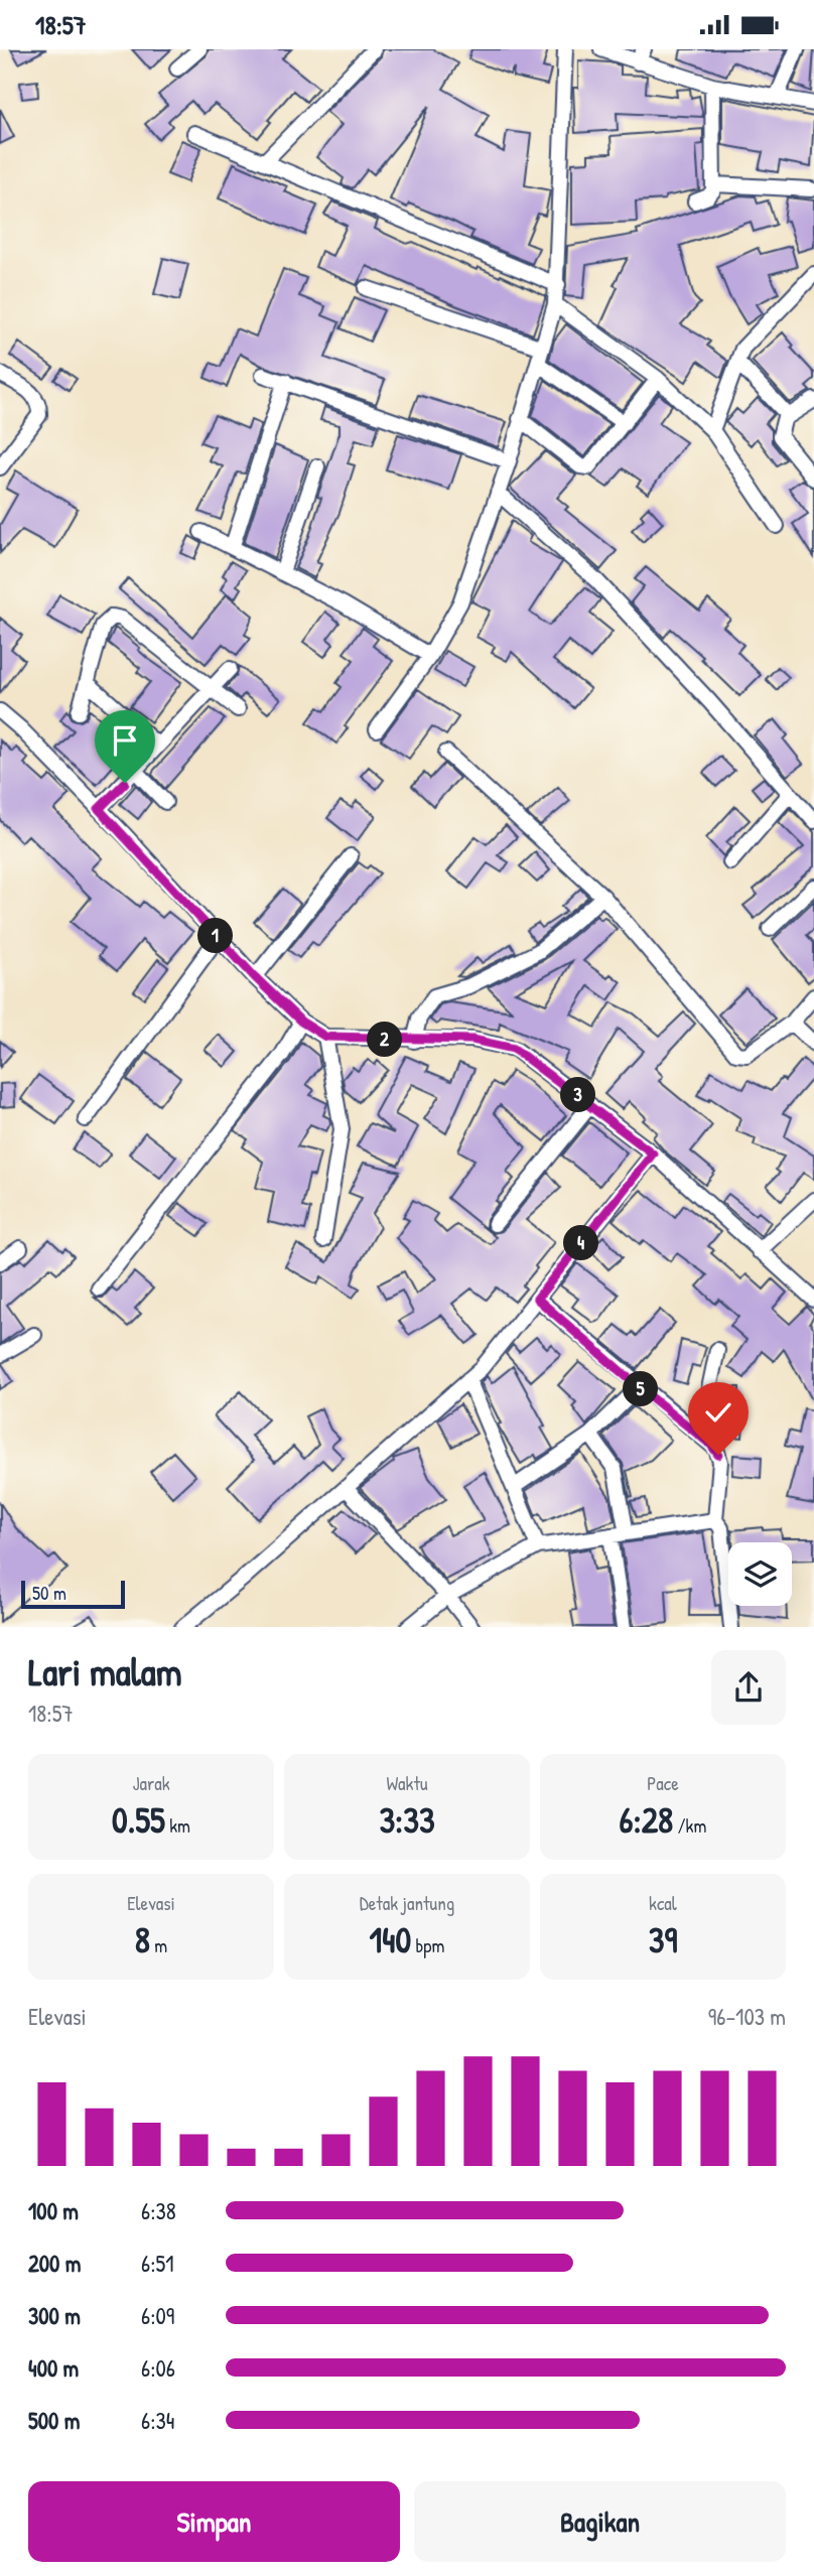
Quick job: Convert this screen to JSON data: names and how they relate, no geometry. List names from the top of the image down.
{
  "scale_bar": "50 m",
  "page": {
    "status": "18:57",
    "pins": [
      "1",
      "2",
      "3",
      "4",
      "5"
    ],
    "scale": "50 m",
    "heading": ["Lari malam", "18:57"],
    "stats": [
      ["Jarak", "0.55 km"],
      ["Waktu", "3:33"],
      ["Pace", "6:28 /km"],
      ["Elevasi", "8 m"],
      ["Detak jantung", "140 bpm"],
      ["kcal", "39"]
    ],
    "chart": ["Elevasi", "96–103 m"],
    "list": [
      {
        "name": "100 m",
        "note": "6:38"
      },
      {
        "name": "200 m",
        "note": "6:51"
      },
      {
        "name": "300 m",
        "note": "6:09"
      },
      {
        "name": "400 m",
        "note": "6:06"
      },
      {
        "name": "500 m",
        "note": "6:34"
      }
    ],
    "buttons": ["Simpan", "Bagikan"]
  }
}
